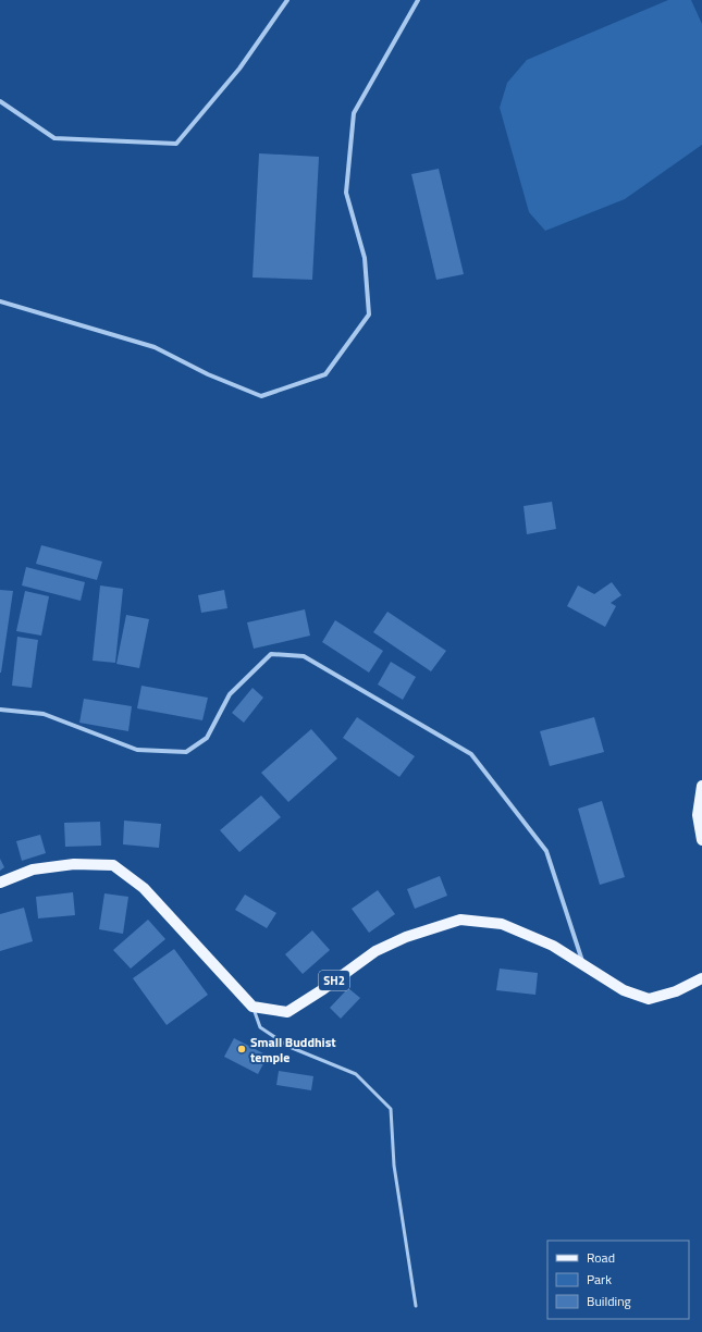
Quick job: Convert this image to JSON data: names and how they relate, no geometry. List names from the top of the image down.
{
  "streets": {
    "main road": ["SH2"]
  },
  "places": ["Small Buddhist temple"],
  "legend": ["Road", "Park", "Building"]
}
